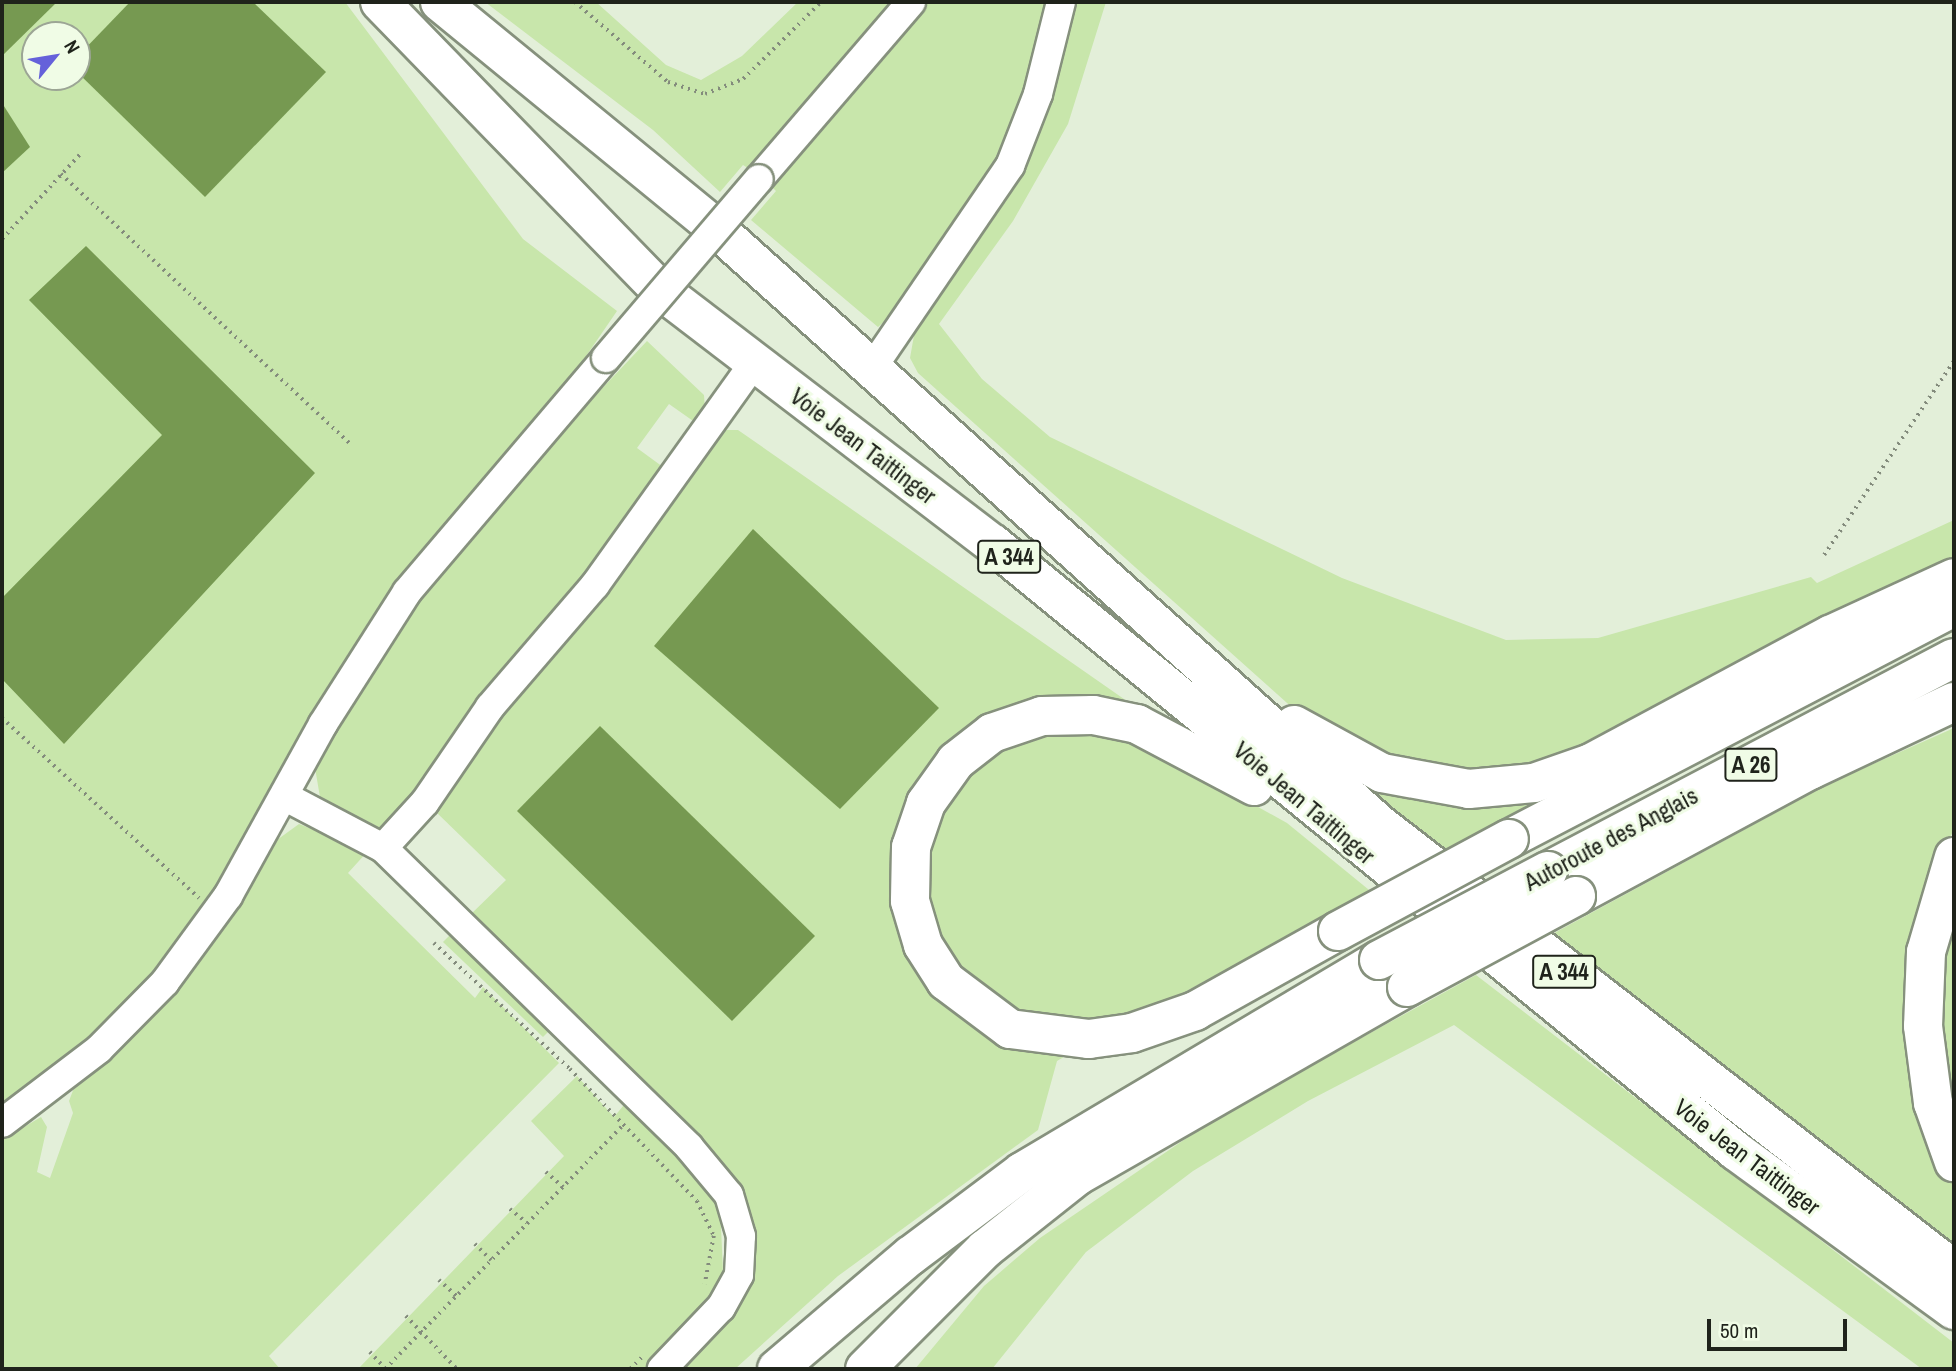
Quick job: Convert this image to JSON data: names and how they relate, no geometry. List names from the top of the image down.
{
  "streets": {
    "highway": [
      "Voie Jean Taittinger",
      "A 344",
      "A 26",
      "Autoroute des Anglais"
    ]
  },
  "scale_bar": "50 m",
  "north": "top right"
}
